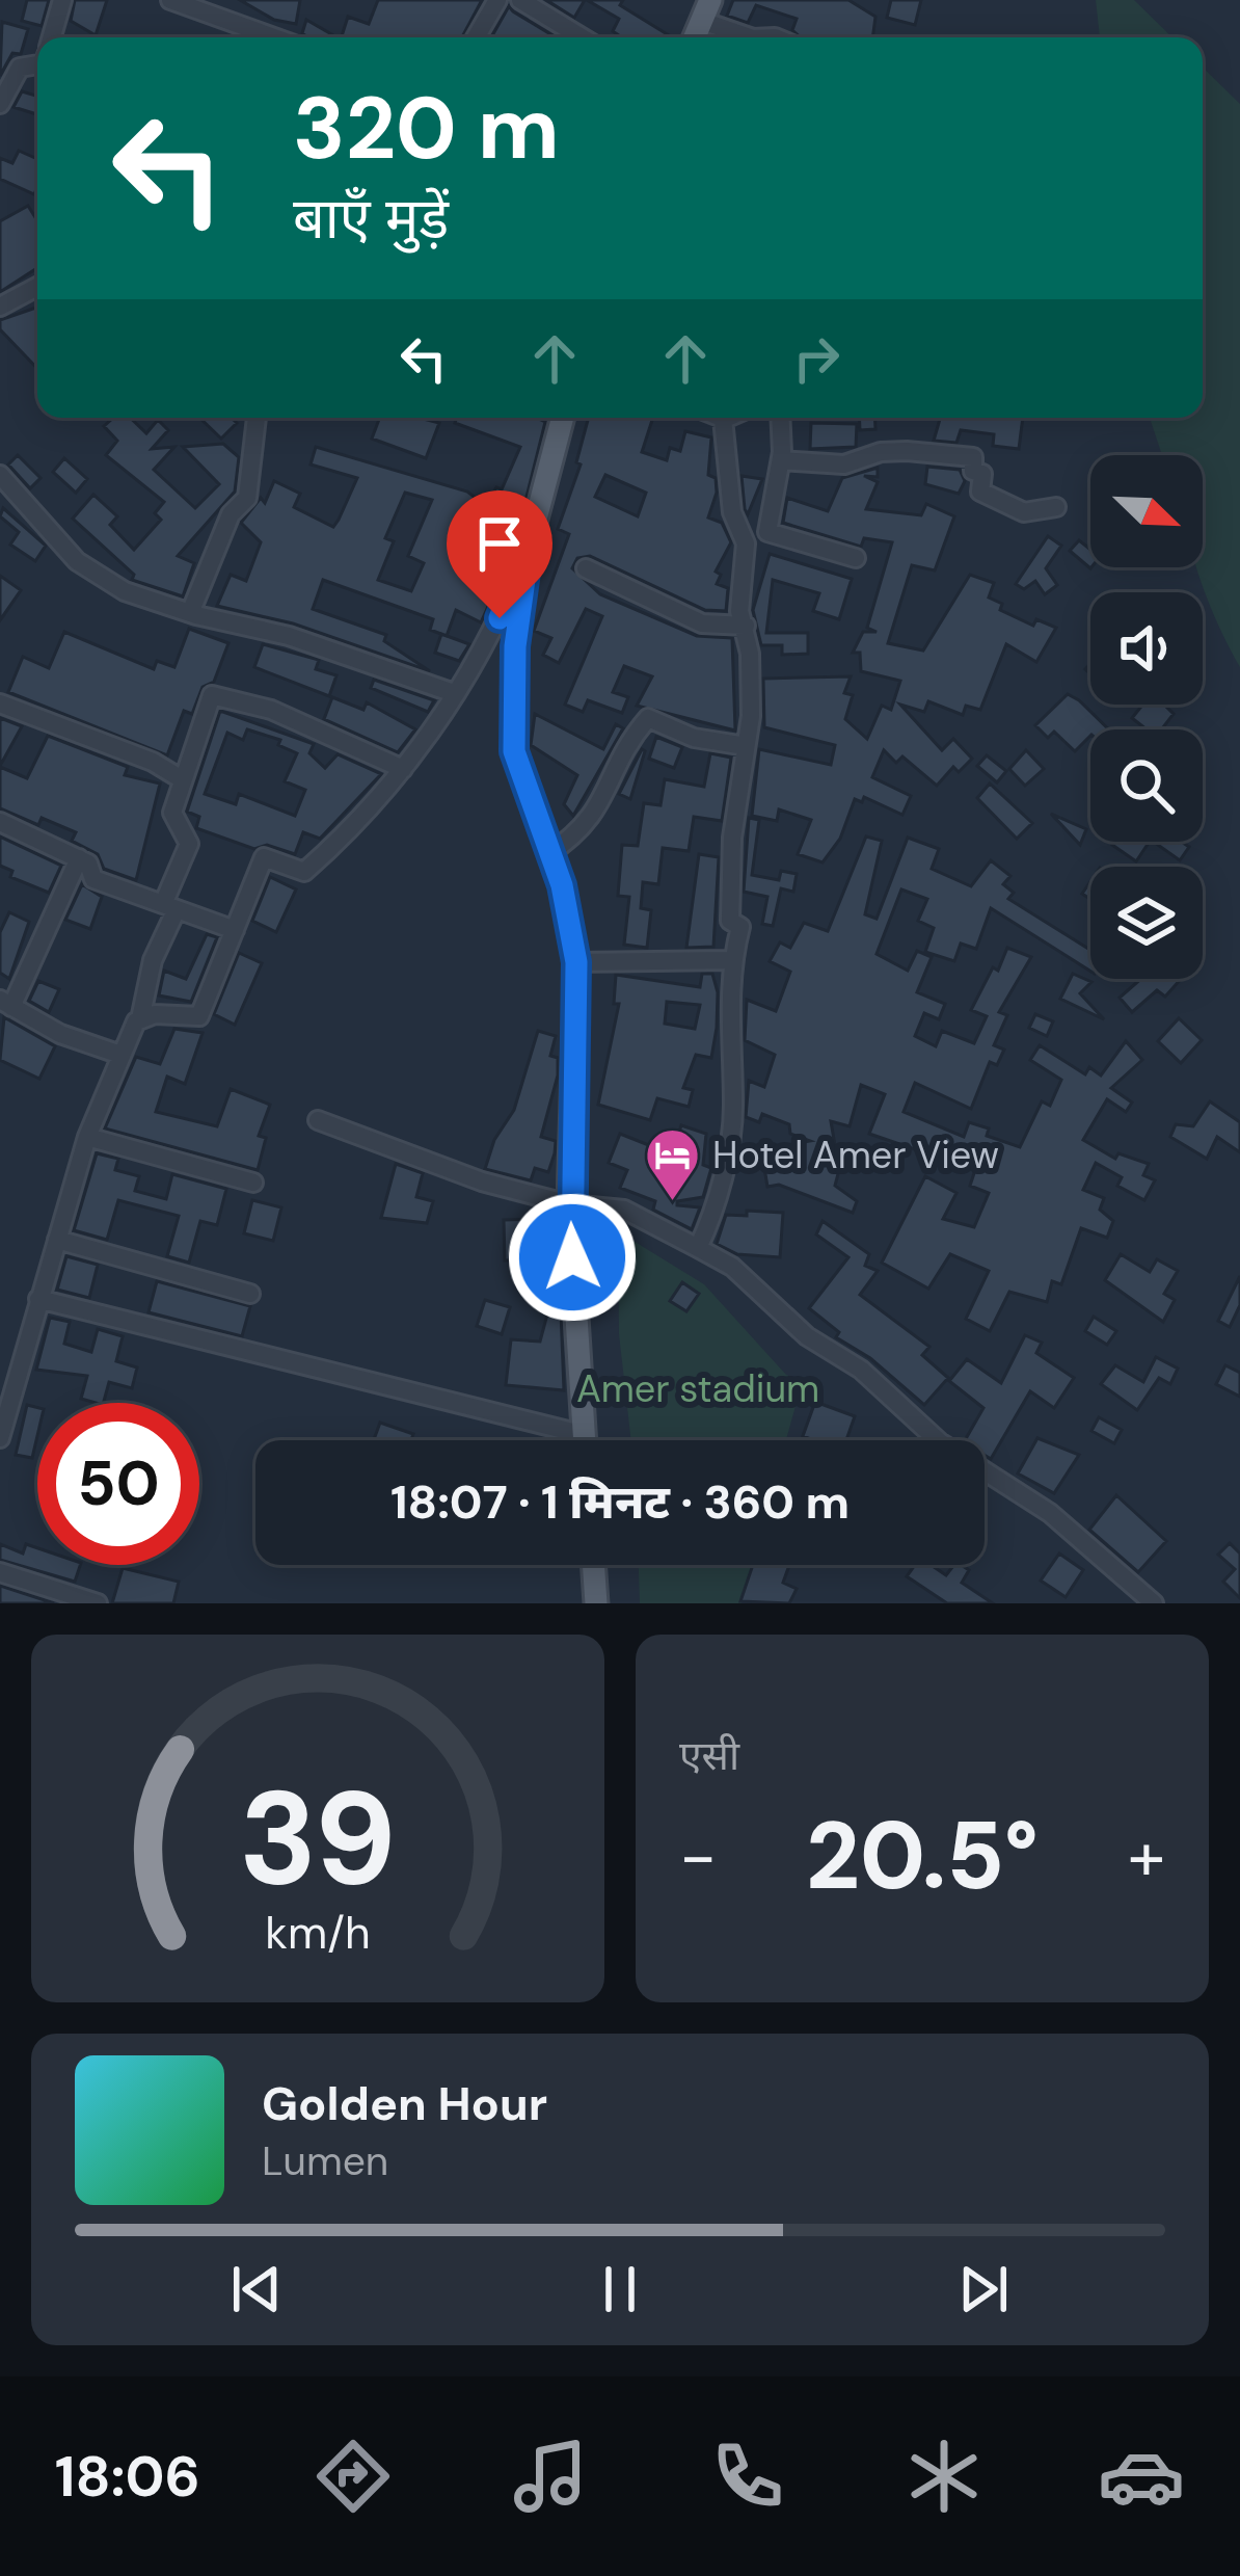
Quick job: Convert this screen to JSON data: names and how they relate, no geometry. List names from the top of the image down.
{
  "parks": ["Amer stadium"],
  "places": {
    "hotel": ["Hotel Amer View"]
  },
  "north": "bottom right",
  "page": {
    "turn": ["320 m", "बाएँ मुड़ें"],
    "limit": "50",
    "trip": "18:07 · 1 मिनट · 360 m",
    "tile": "एसी",
    "heat": ["−", "20.5°", "+"],
    "song": ["Golden Hour", "Lumen"],
    "tabs": "18:06",
    "gauge": ["39", "km/h"]
  }
}
